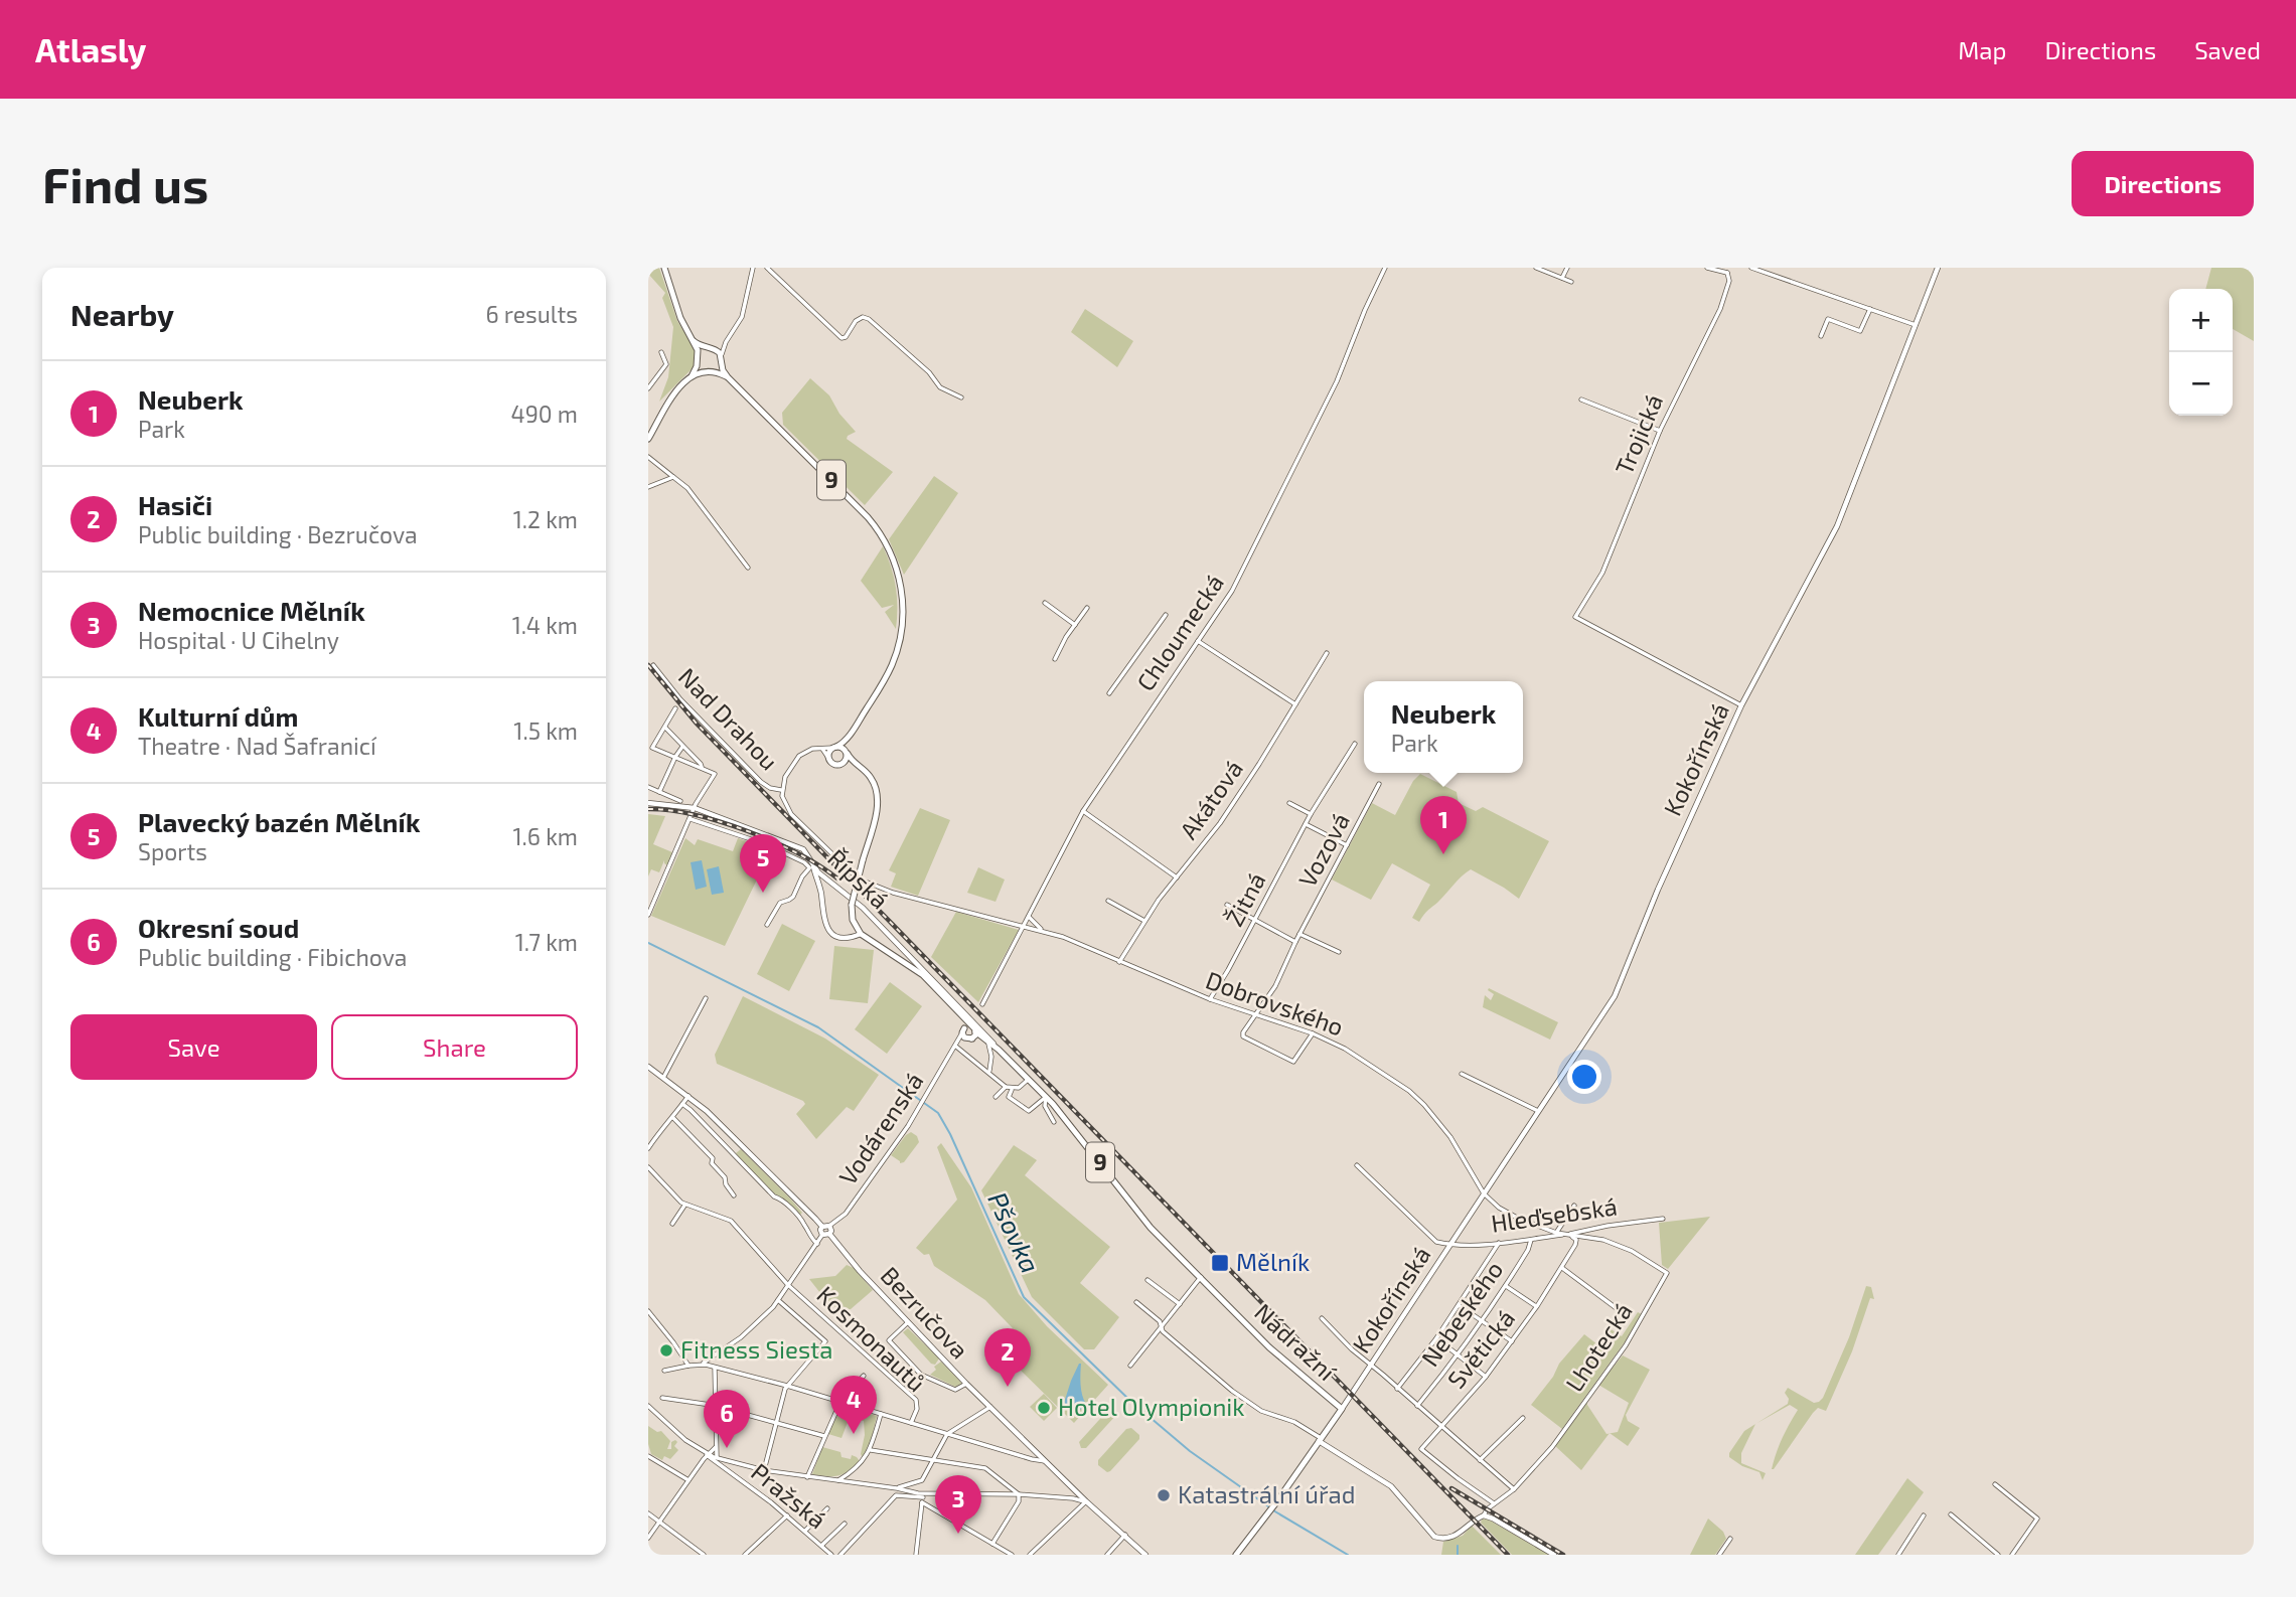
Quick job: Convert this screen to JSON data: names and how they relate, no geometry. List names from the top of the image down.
{
  "streets": {
    "main road": [
      "9",
      "Kokořínská",
      "Řípská",
      "Nádražní"
    ],
    "street": [
      "Trojická",
      "Chloumecká",
      "Nad Drahou",
      "Akátová",
      "Vozová",
      "Žitná",
      "Dobrovského",
      "Vodárenská",
      "Hleďsebská",
      "Bezručova",
      "Nebeského",
      "Kosmonautů",
      "Lhotecká",
      "Světická",
      "Pražská"
    ]
  },
  "crossings": [
    ["Trojická", "Kokořínská"],
    ["9", "Nad Drahou"],
    ["9", "Řípská"],
    ["9", "Vodárenská"],
    ["9", "Nádražní"],
    ["Chloumecká", "Dobrovského"],
    ["Nad Drahou", "Dobrovského"],
    ["Kokořínská", "Dobrovského"],
    ["Kokořínská", "Hleďsebská"],
    ["Kokořínská", "Nádražní"],
    ["Akátová", "Dobrovského"],
    ["Vozová", "Dobrovského"],
    ["Řípská", "Vodárenská"],
    ["Řípská", "Nádražní"],
    ["Žitná", "Dobrovského"],
    ["Vodárenská", "Bezručova"],
    ["Vodárenská", "Nádražní"],
    ["Hleďsebská", "Nebeského"],
    ["Hleďsebská", "Lhotecká"],
    ["Hleďsebská", "Světická"],
    ["Lhotecká", "Světická"]
  ],
  "water": ["Pšovka"],
  "places": {
    "transit": ["Mělník"],
    "other": ["Fitness Siesta", "Hotel Olympionik", "Katastrální úřad"]
  },
  "page": {
    "header": "Atlasly",
    "nav": ["Map", "Directions", "Saved"],
    "buttons": [
      "Directions",
      ["Save", "Share"]
    ],
    "title": "Find us",
    "heading": ["Nearby", "6 results"],
    "map_buttons": ["+", "−"],
    "list": [
      {
        "mark": "1",
        "name": "Neuberk",
        "note": "Park",
        "value": "490 m"
      },
      {
        "mark": "2",
        "name": "Hasiči",
        "note": "Public building · Bezručova",
        "value": "1.2 km"
      },
      {
        "mark": "3",
        "name": "Nemocnice Mělník",
        "note": "Hospital · U Cihelny",
        "value": "1.4 km"
      },
      {
        "mark": "4",
        "name": "Kulturní dům",
        "note": "Theatre · Nad Šafranicí",
        "value": "1.5 km"
      },
      {
        "mark": "5",
        "name": "Plavecký bazén Mělník",
        "note": "Sports",
        "value": "1.6 km"
      },
      {
        "mark": "6",
        "name": "Okresní soud",
        "note": "Public building · Fibichova",
        "value": "1.7 km"
      }
    ],
    "popup": ["Neuberk", "Park"],
    "pins": [
      "1",
      "5",
      "2",
      "4",
      "6",
      "3"
    ]
  }
}
